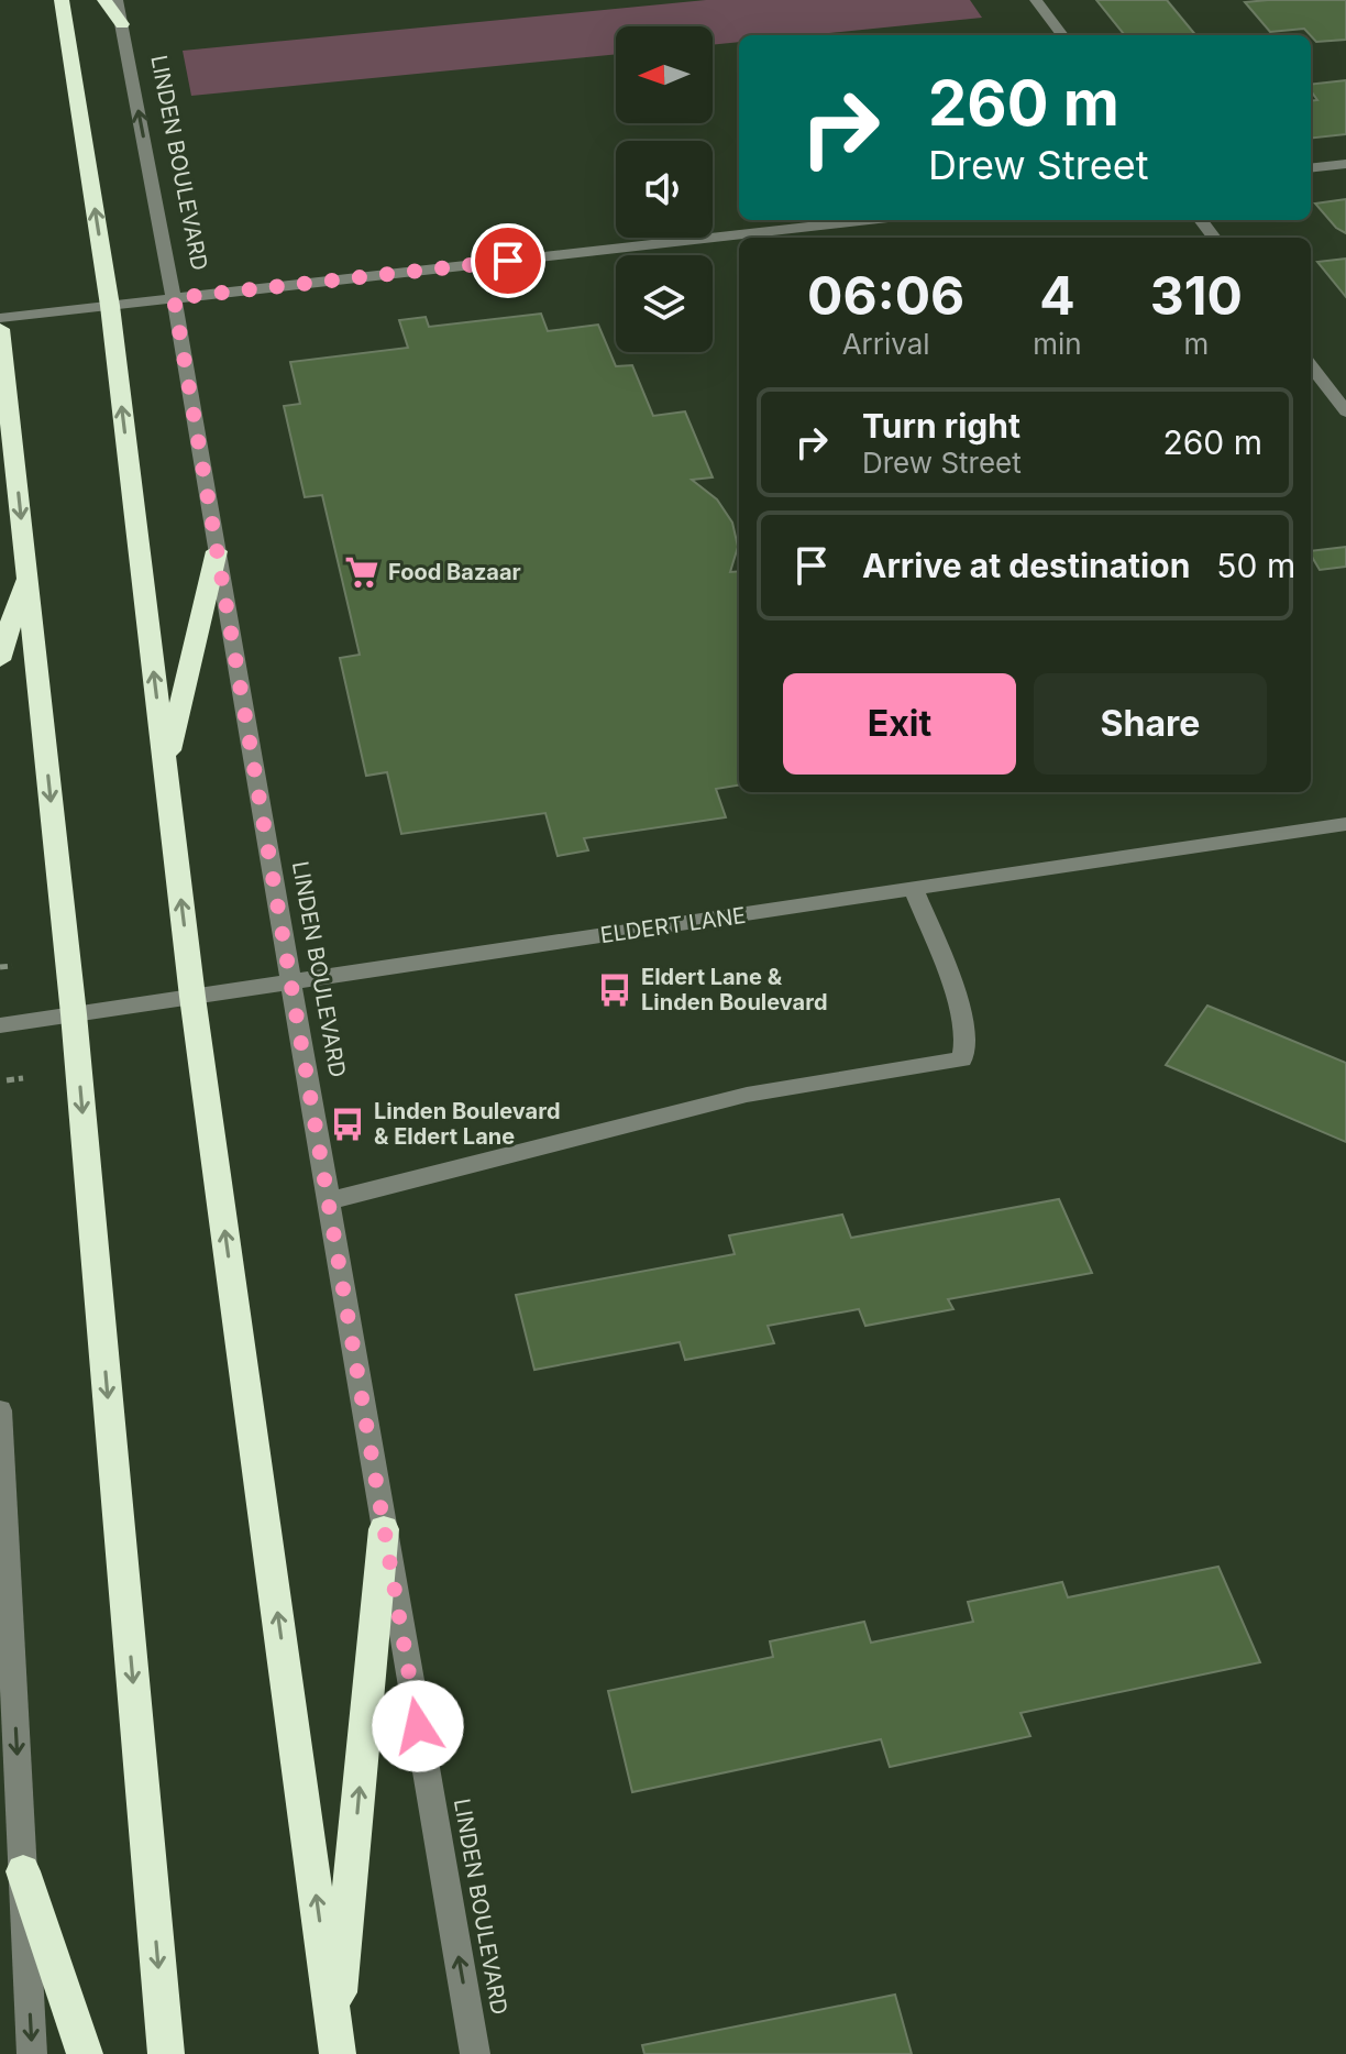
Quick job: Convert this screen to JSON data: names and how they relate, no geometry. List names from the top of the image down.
{
  "streets": {
    "street": ["LINDEN BOULEVARD", "ELDERT LANE"]
  },
  "crossings": [
    ["LINDEN BOULEVARD", "ELDERT LANE"]
  ],
  "one_way": ["LINDEN BOULEVARD"],
  "places": {
    "supermarket": ["Food Bazaar"],
    "bus stop": ["Eldert Lane & Linden Boulevard", "Linden Boulevard & Eldert Lane"]
  },
  "north": "left",
  "page": {
    "turn": ["260 m", "Drew Street"],
    "eta": [
      "06:06",
      "Arrival",
      "4",
      "min",
      "310",
      "m"
    ],
    "list": [
      {
        "name": "Turn right",
        "note": "Drew Street",
        "value": "260 m"
      },
      {
        "name": "Arrive at destination",
        "value": "50 m"
      }
    ],
    "buttons": ["Exit", "Share"]
  }
}
